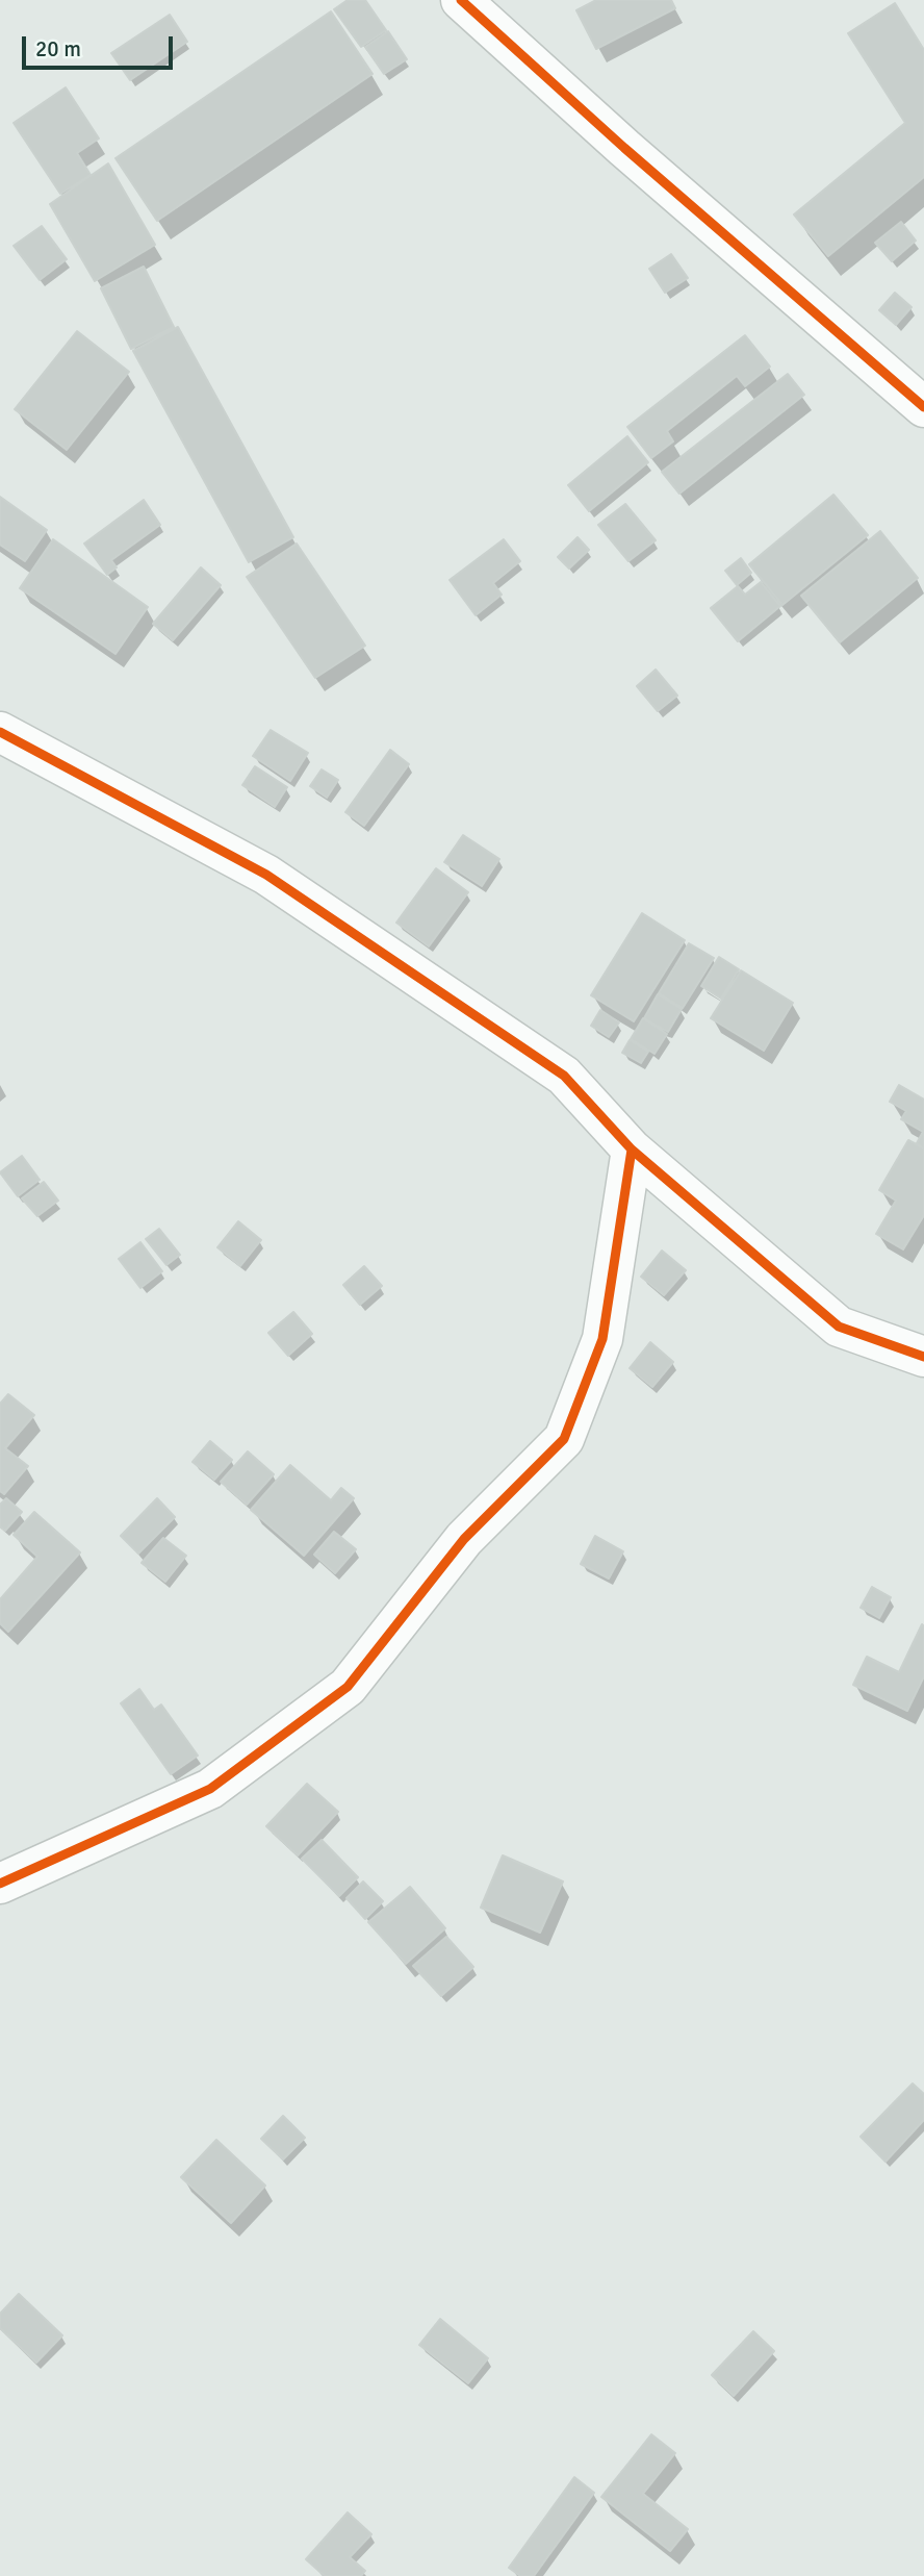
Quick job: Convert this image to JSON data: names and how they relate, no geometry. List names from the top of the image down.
{
  "scale_bar": "20 m"
}
